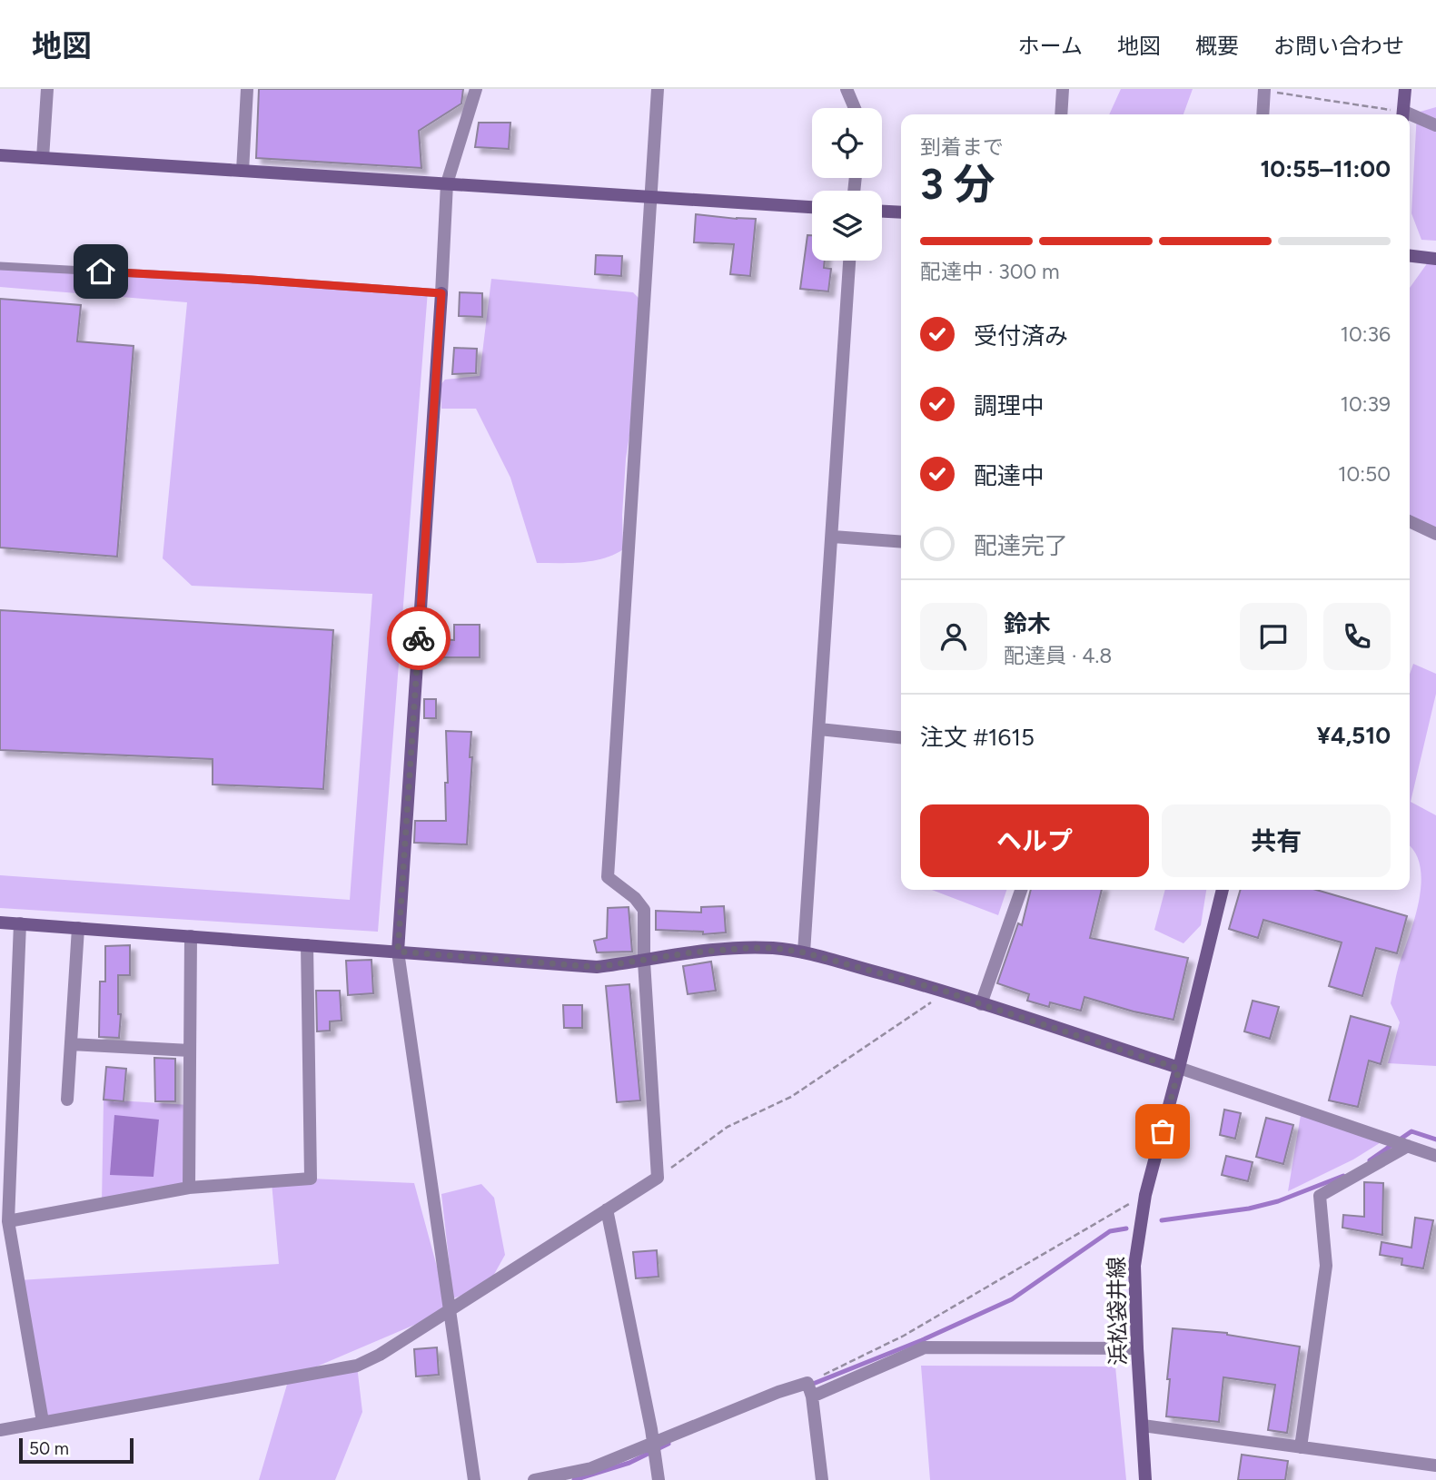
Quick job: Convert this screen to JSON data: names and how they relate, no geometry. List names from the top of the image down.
{
  "streets": {
    "street": ["浜松袋井線"]
  },
  "scale_bar": "50 m",
  "page": {
    "header": "地図",
    "nav": [
      "ホーム",
      "地図",
      "概要",
      "お問い合わせ"
    ],
    "heading": ["3 分", "到着まで", "10:55–11:00"],
    "panel": [
      "鈴木",
      "配達員 · 4.8",
      "注文 #1615",
      "¥4,510"
    ],
    "bar": "配達中 · 300 m",
    "list": [
      ["受付済み", "10:36"],
      ["調理中", "10:39"],
      ["配達中", "10:50"],
      "配達完了"
    ],
    "buttons": ["ヘルプ", "共有"],
    "scale": "50 m"
  }
}
